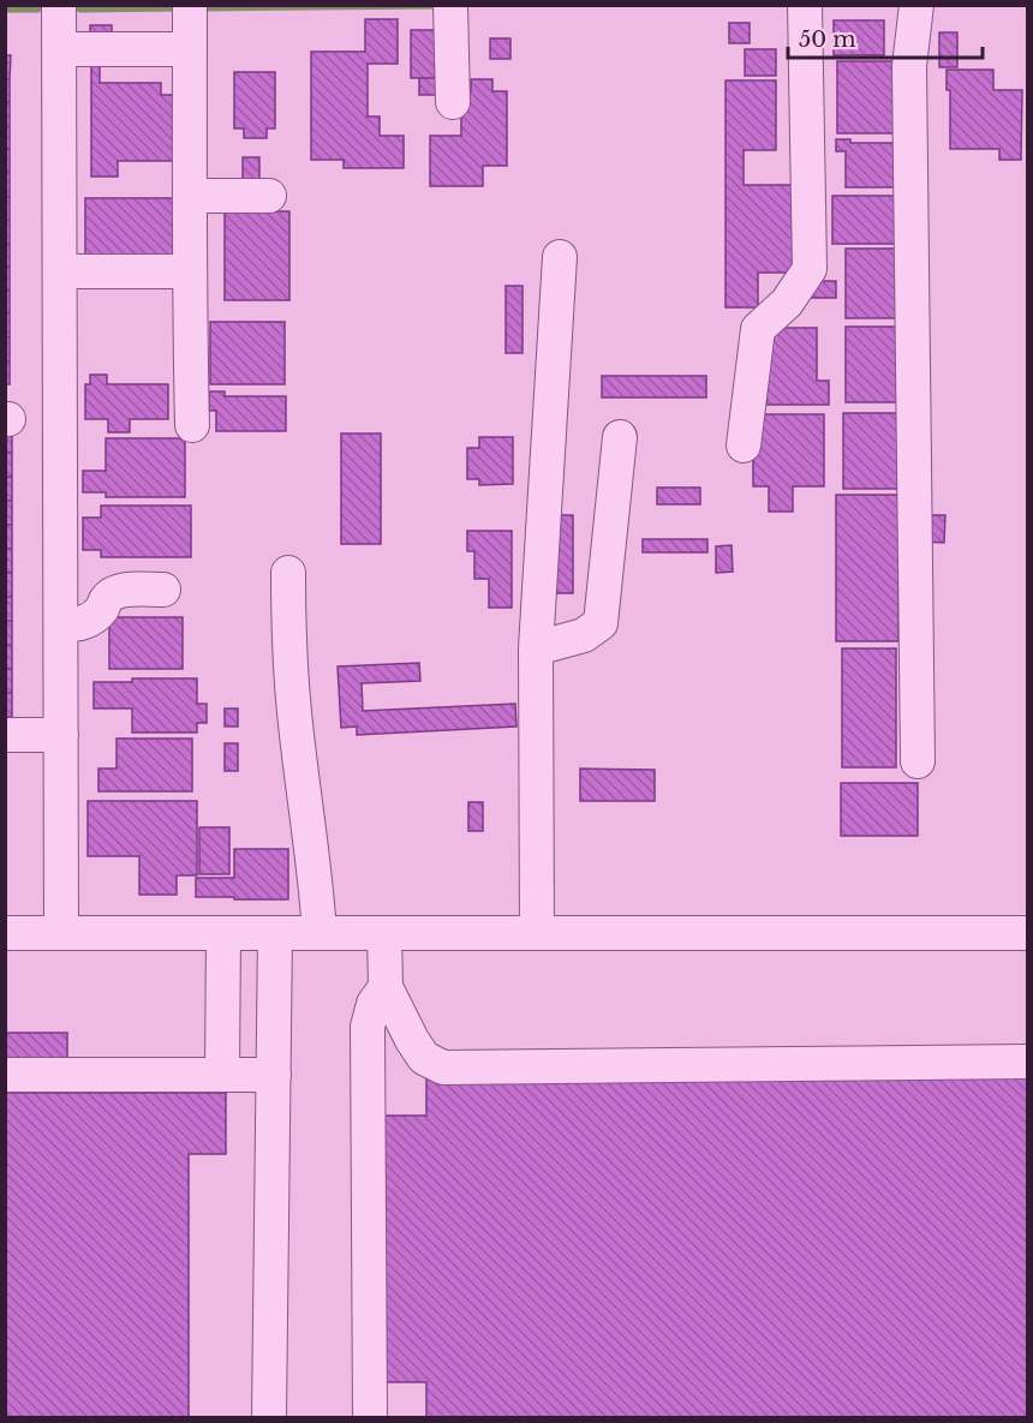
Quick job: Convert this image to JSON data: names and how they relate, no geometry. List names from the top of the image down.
{
  "scale_bar": "50 m"
}
